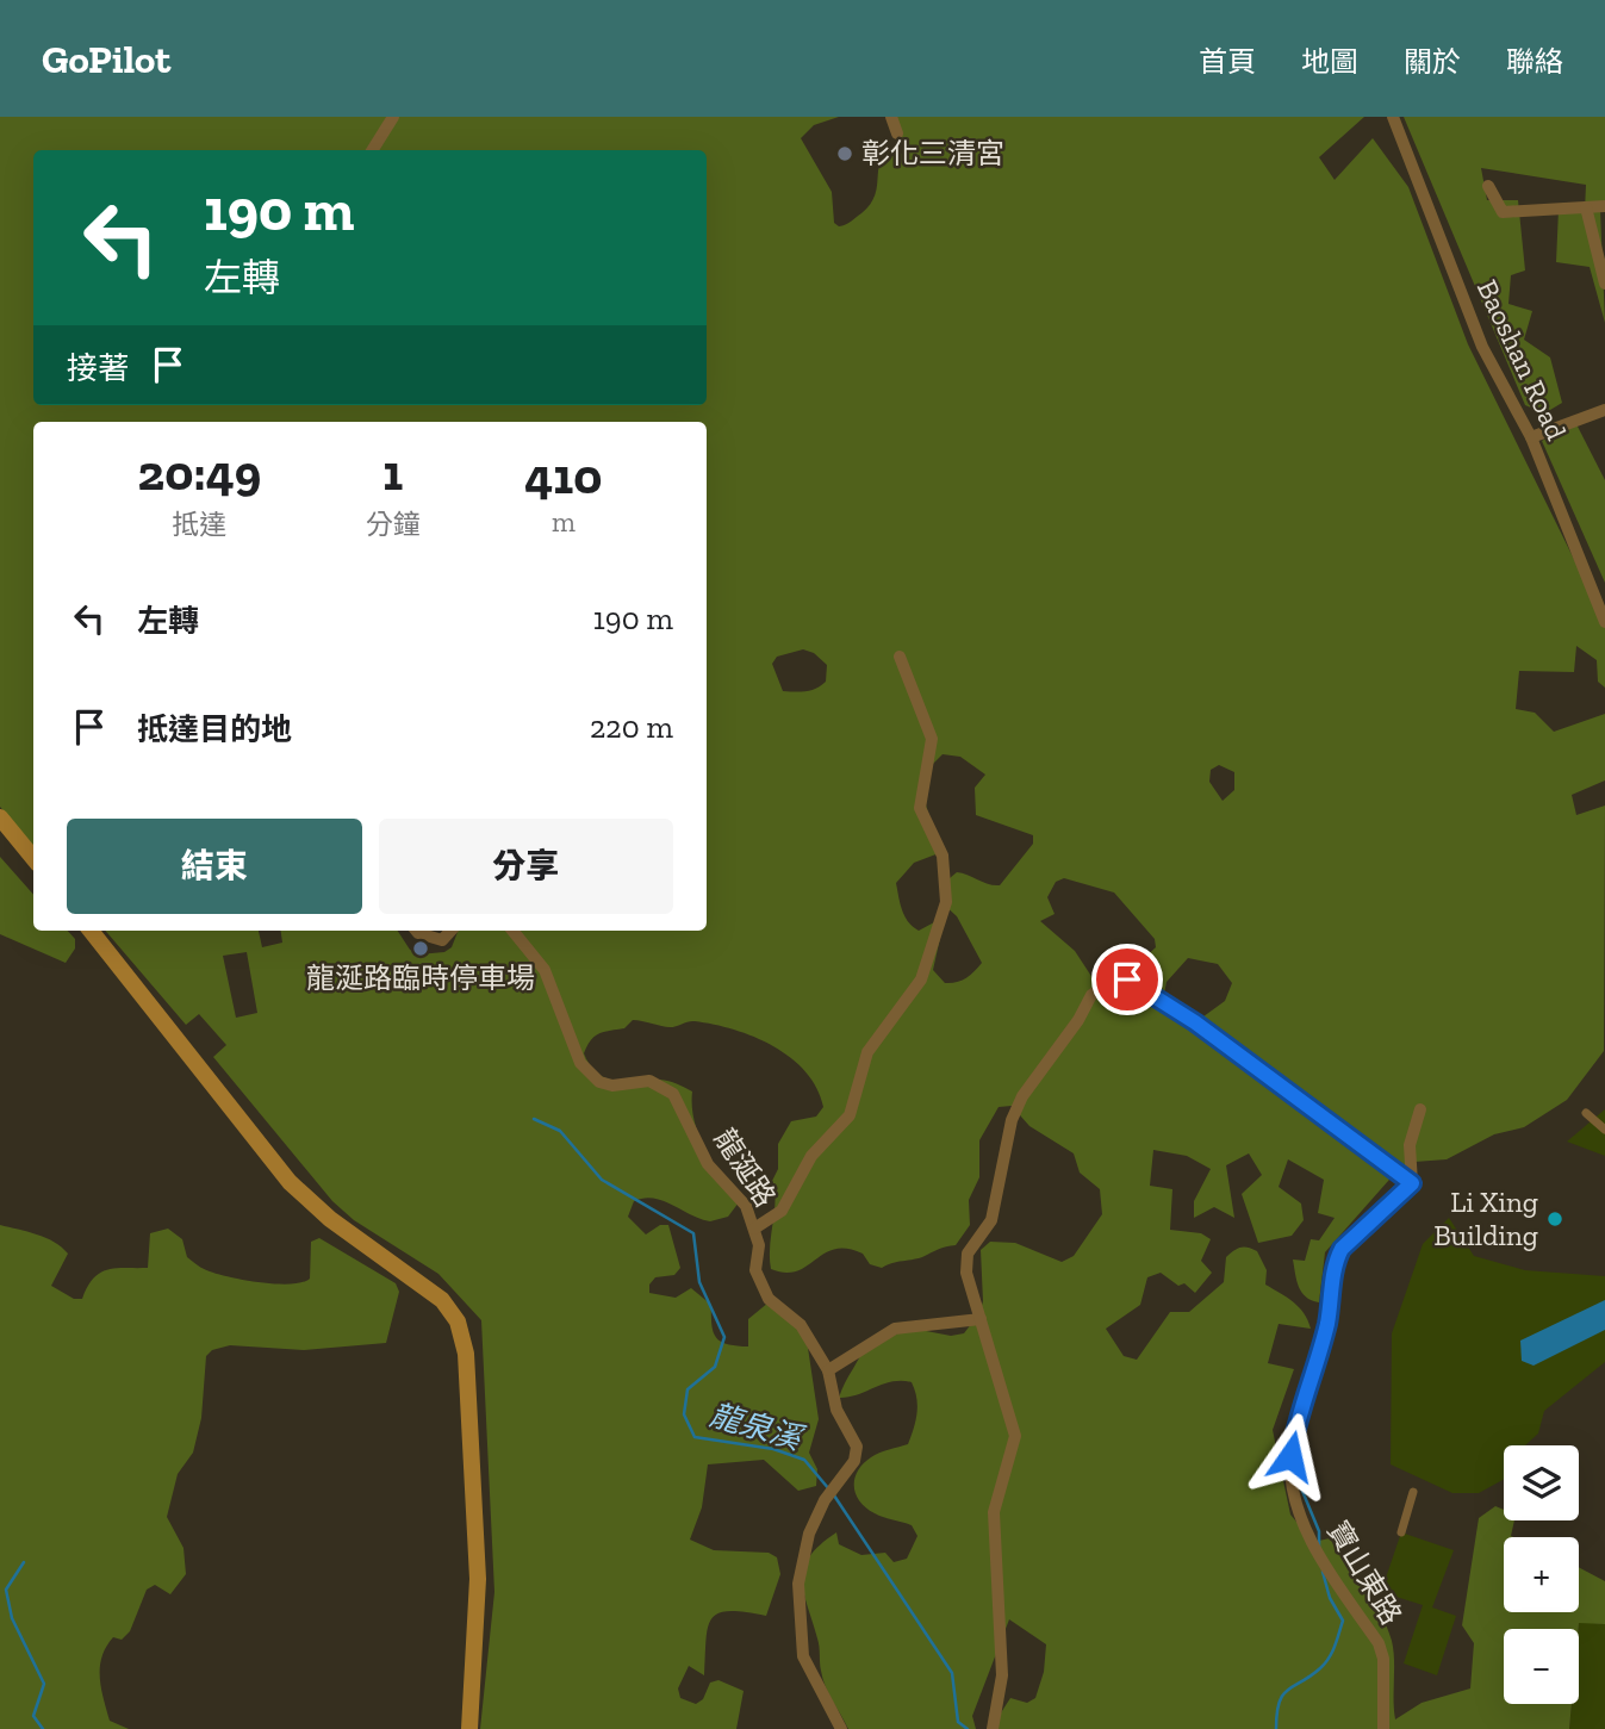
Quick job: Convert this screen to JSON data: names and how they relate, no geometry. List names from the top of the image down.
{
  "streets": {
    "street": ["Baoshan Road", "龍涎路", "寶山東路"]
  },
  "water": ["龍泉溪"],
  "places": ["彰化三清宮", "龍涎路臨時停車場", "Li Xing Building"],
  "page": {
    "header": "GoPilot",
    "nav": [
      "首頁",
      "地圖",
      "關於",
      "聯絡"
    ],
    "turn": ["190 m", "左轉"],
    "then": "接著",
    "eta": [
      "20:49",
      "抵達",
      "1",
      "分鐘",
      "410",
      "m"
    ],
    "list": [
      {
        "name": "左轉",
        "value": "190 m"
      },
      {
        "name": "抵達目的地",
        "value": "220 m"
      }
    ],
    "buttons": ["結束", "分享"],
    "map_buttons": ["+", "−"]
  }
}
